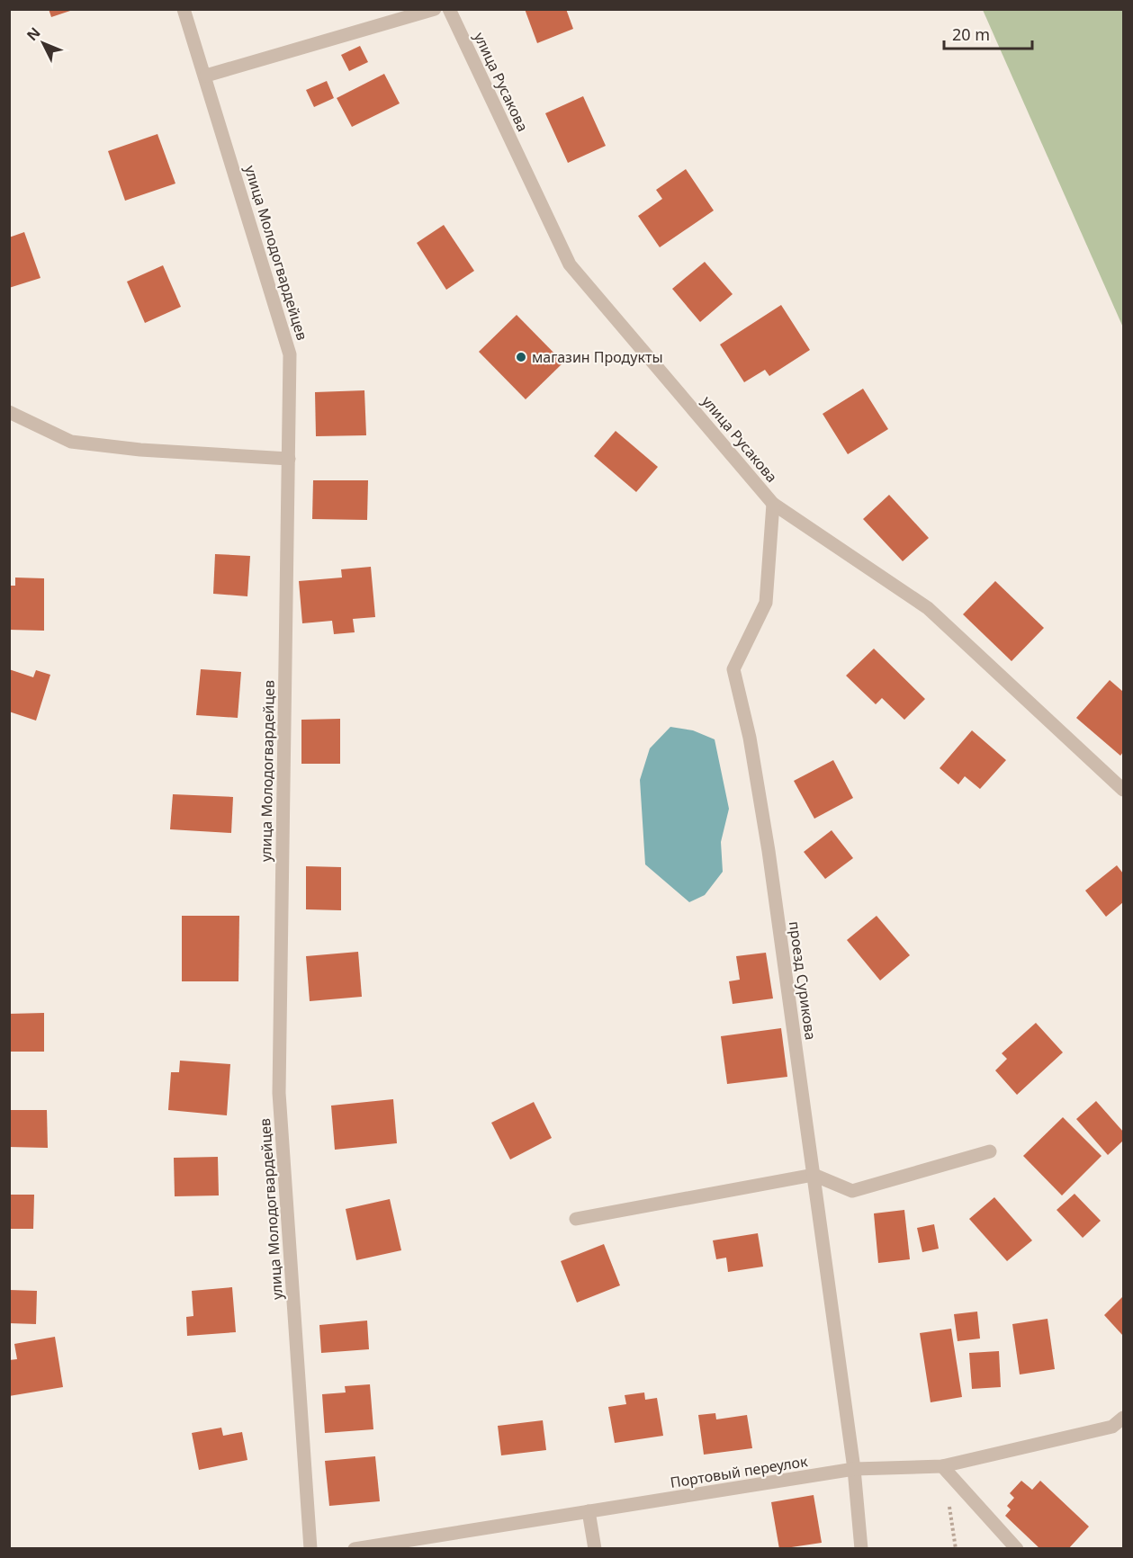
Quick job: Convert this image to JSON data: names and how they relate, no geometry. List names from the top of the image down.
{
  "streets": {
    "street": [
      "улица Русакова",
      "улица Молодогвардейцев",
      "проезд Сурикова",
      "Портовый переулок"
    ]
  },
  "crossings": [
    ["улица Русакова", "проезд Сурикова"],
    ["проезд Сурикова", "Портовый переулок"]
  ],
  "places": ["магазин Продукты"],
  "scale_bar": "20 m",
  "north": "top left"
}
